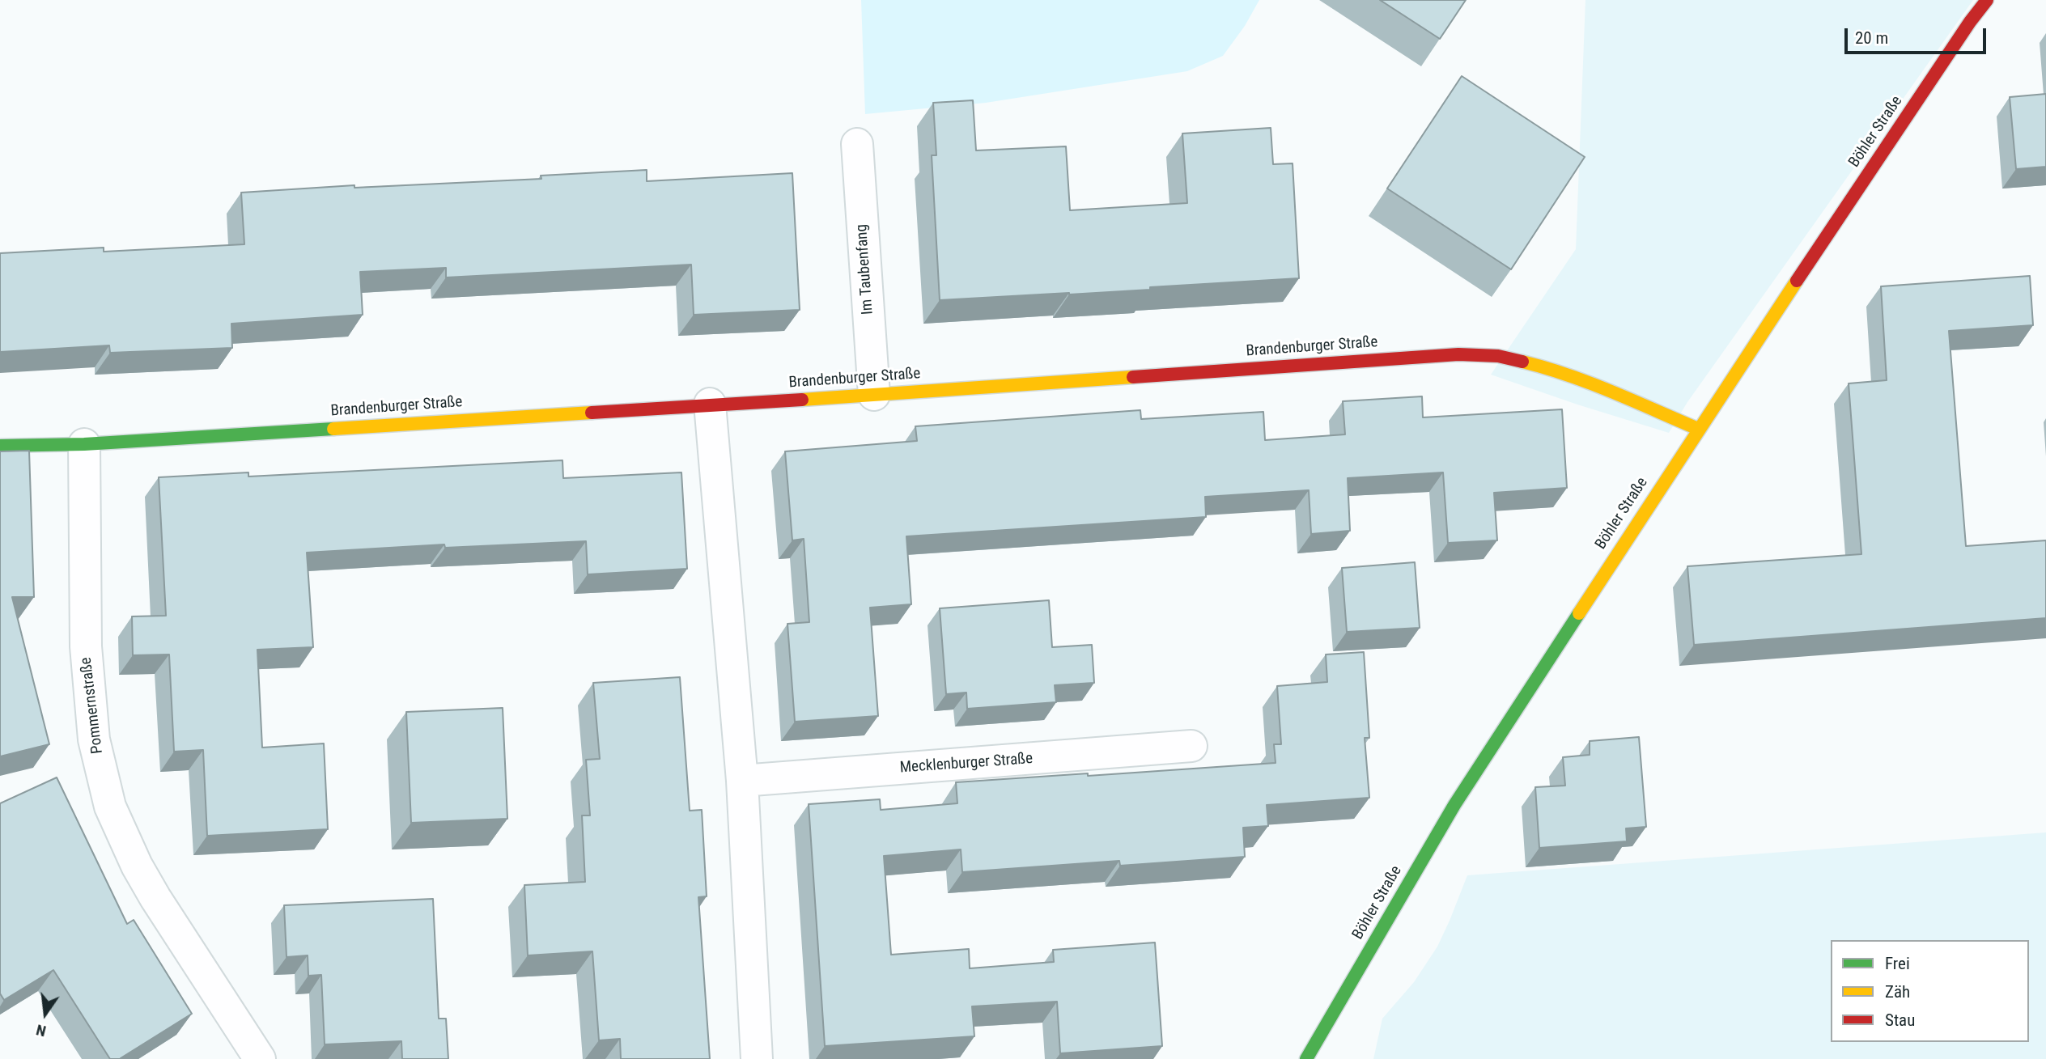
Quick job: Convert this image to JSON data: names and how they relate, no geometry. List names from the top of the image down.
{
  "streets": {
    "street": [
      "Böhler Straße",
      "Im Taubenfang",
      "Brandenburger Straße",
      "Pommernstraße",
      "Mecklenburger Straße"
    ]
  },
  "crossings": [
    ["Böhler Straße", "Brandenburger Straße"],
    ["Im Taubenfang", "Brandenburger Straße"],
    ["Brandenburger Straße", "Pommernstraße"]
  ],
  "legend": ["Frei", "Zäh", "Stau"],
  "scale_bar": "20 m",
  "north": "bottom"
}
